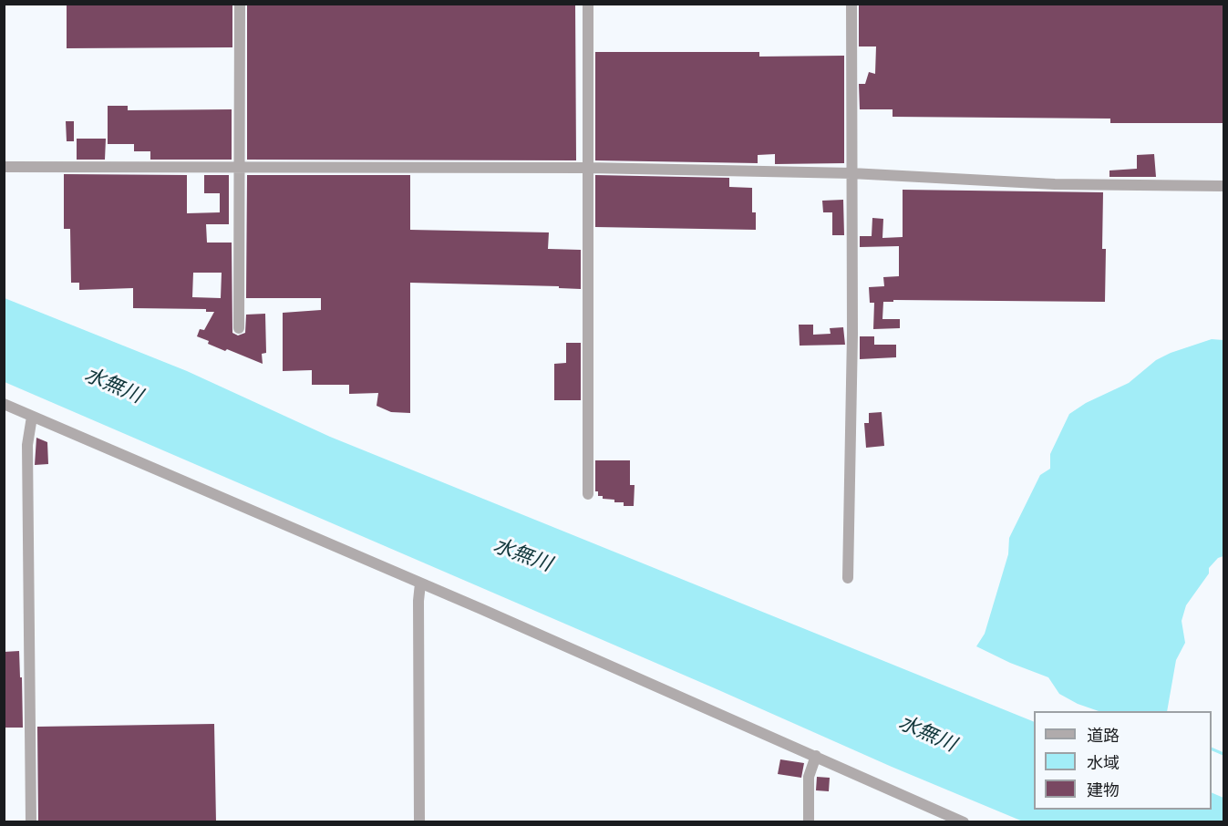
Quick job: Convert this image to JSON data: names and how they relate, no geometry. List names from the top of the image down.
{
  "water": ["水無川"],
  "legend": ["道路", "水域", "建物"]
}
